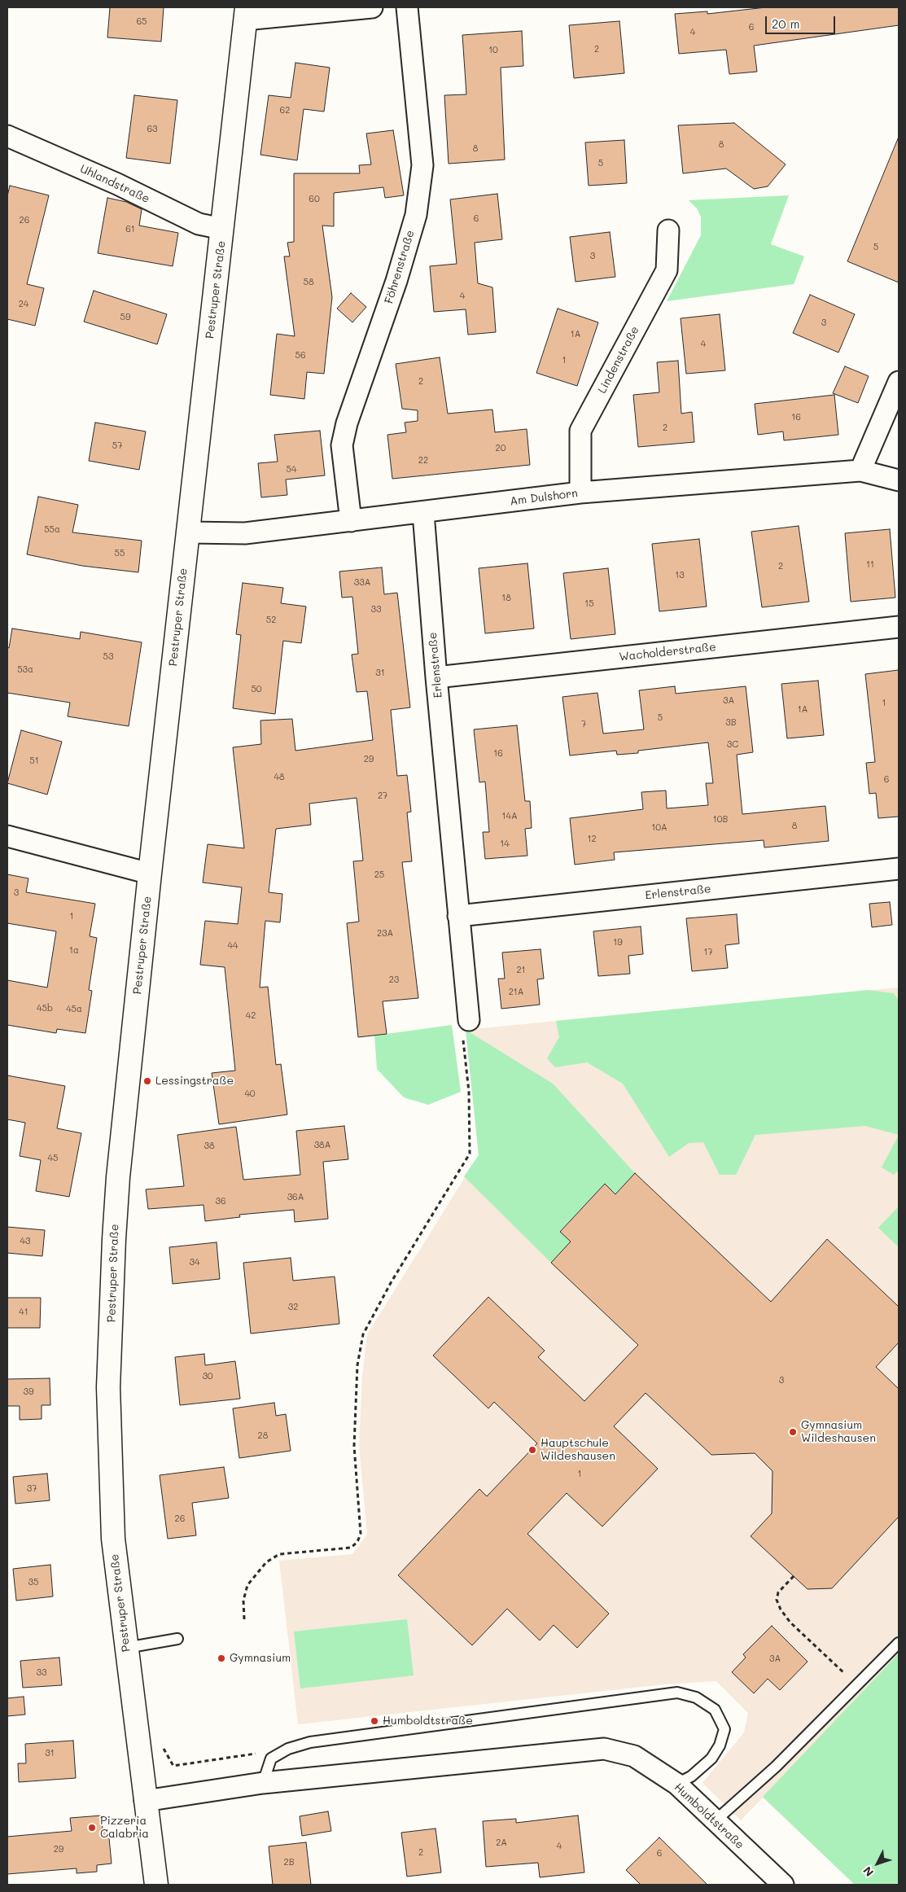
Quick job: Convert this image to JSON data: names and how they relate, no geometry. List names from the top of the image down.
{
  "streets": {
    "street": [
      "Uhlandstraße",
      "Föhrenstraße",
      "Pestruper Straße",
      "Lindenstraße",
      "Am Dulshorn",
      "Wacholderstraße",
      "Erlenstraße",
      "Humboldtstraße"
    ]
  },
  "crossings": [
    ["Uhlandstraße", "Pestruper Straße"],
    ["Föhrenstraße", "Am Dulshorn"],
    ["Pestruper Straße", "Am Dulshorn"],
    ["Pestruper Straße", "Humboldtstraße"],
    ["Lindenstraße", "Am Dulshorn"],
    ["Am Dulshorn", "Erlenstraße"],
    ["Wacholderstraße", "Erlenstraße"]
  ],
  "places": [
    "Lessingstraße",
    "Gymnasium Wildeshausen",
    "Hauptschule Wildeshausen",
    "Gymnasium",
    "Humboldtstraße",
    "Pizzeria Calabria"
  ],
  "house_numbers": [
    "65",
    "6",
    "4",
    "2",
    "10",
    "62",
    "63",
    "8",
    "8",
    "5",
    "60",
    "6",
    "26",
    "61",
    "5",
    "3",
    "58",
    "4",
    "24",
    "59",
    "3",
    "1A",
    "4",
    "56",
    "1",
    "2",
    "16",
    "2",
    "57",
    "20",
    "22",
    "54",
    "55a",
    "55",
    "11",
    "2",
    "13",
    "33A",
    "18",
    "15",
    "33",
    "52",
    "53",
    "53a",
    "31",
    "50",
    "3A",
    "1",
    "1A",
    "5",
    "3B",
    "7",
    "3C",
    "16",
    "29",
    "51",
    "48",
    "6",
    "27",
    "14A",
    "10B",
    "8",
    "10A",
    "12",
    "14",
    "25",
    "3",
    "1",
    "23A",
    "19",
    "44",
    "1a",
    "17",
    "21",
    "23",
    "21A",
    "45b",
    "45a",
    "42",
    "40",
    "38A",
    "38",
    "45",
    "36A",
    "36",
    "43",
    "34",
    "32",
    "41",
    "30",
    "3",
    "39",
    "28",
    "1",
    "37",
    "26",
    "35",
    "3A",
    "33",
    "31",
    "2A",
    "4",
    "29",
    "2",
    "6",
    "2B"
  ],
  "scale_bar": "20 m",
  "north": "bottom left"
}
